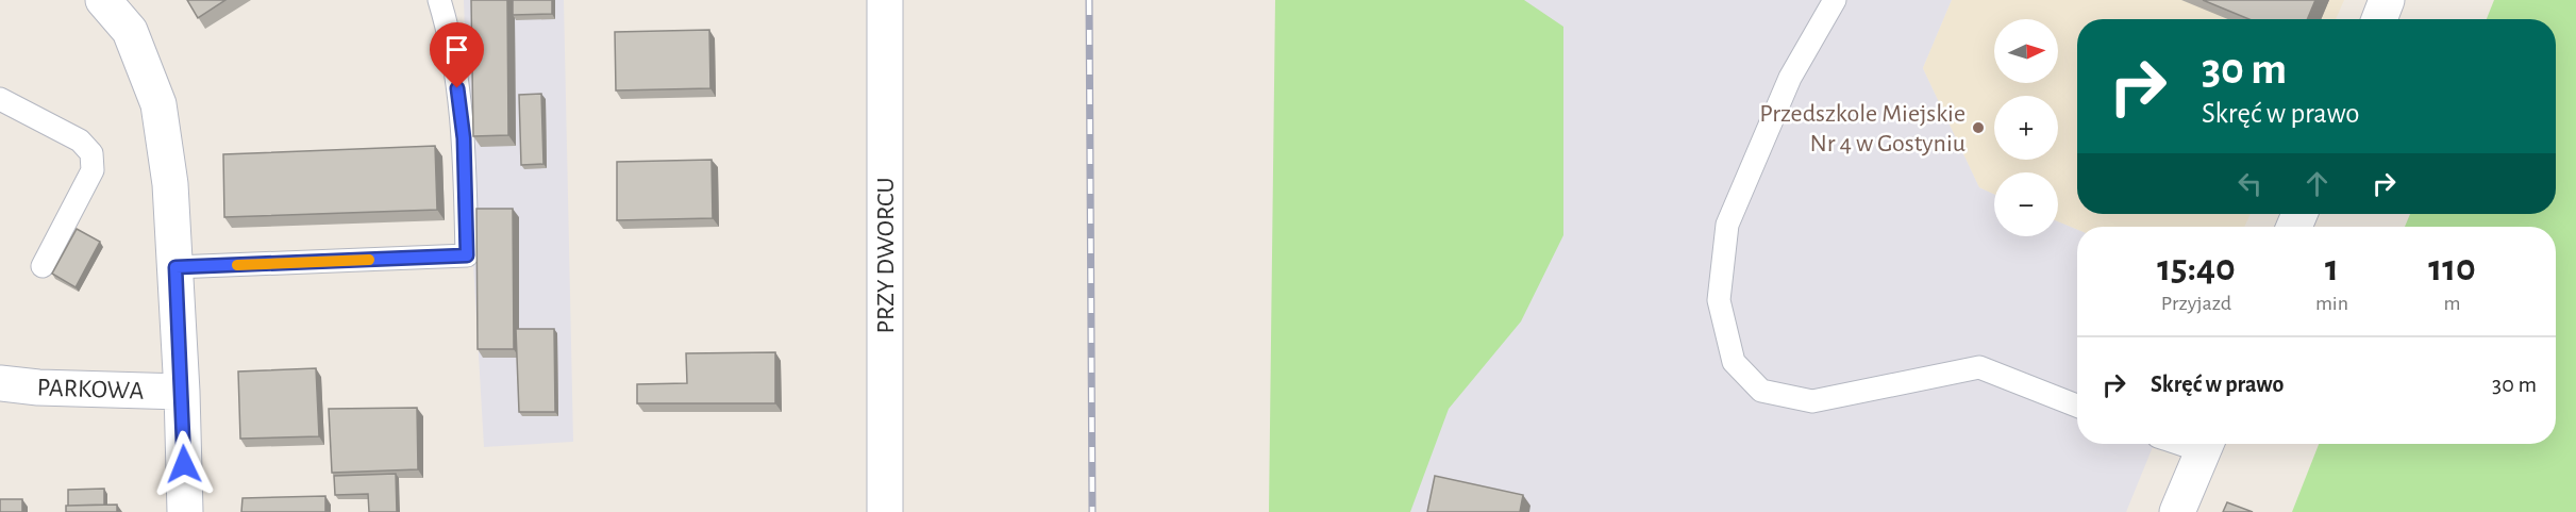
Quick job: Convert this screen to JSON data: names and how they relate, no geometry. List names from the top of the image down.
{
  "streets": {
    "street": ["PRZY DWORCU", "PARKOWA"]
  },
  "places": ["Przedszkole Miejskie Nr 4 w Gostyniu"],
  "north": "right",
  "page": {
    "map_buttons": ["+", "−"],
    "turn": ["30 m", "Skręć w prawo"],
    "eta": [
      "15:40",
      "Przyjazd",
      "1",
      "min",
      "110",
      "m"
    ],
    "list": [
      {
        "name": "Skręć w prawo",
        "value": "30 m"
      }
    ]
  }
}
